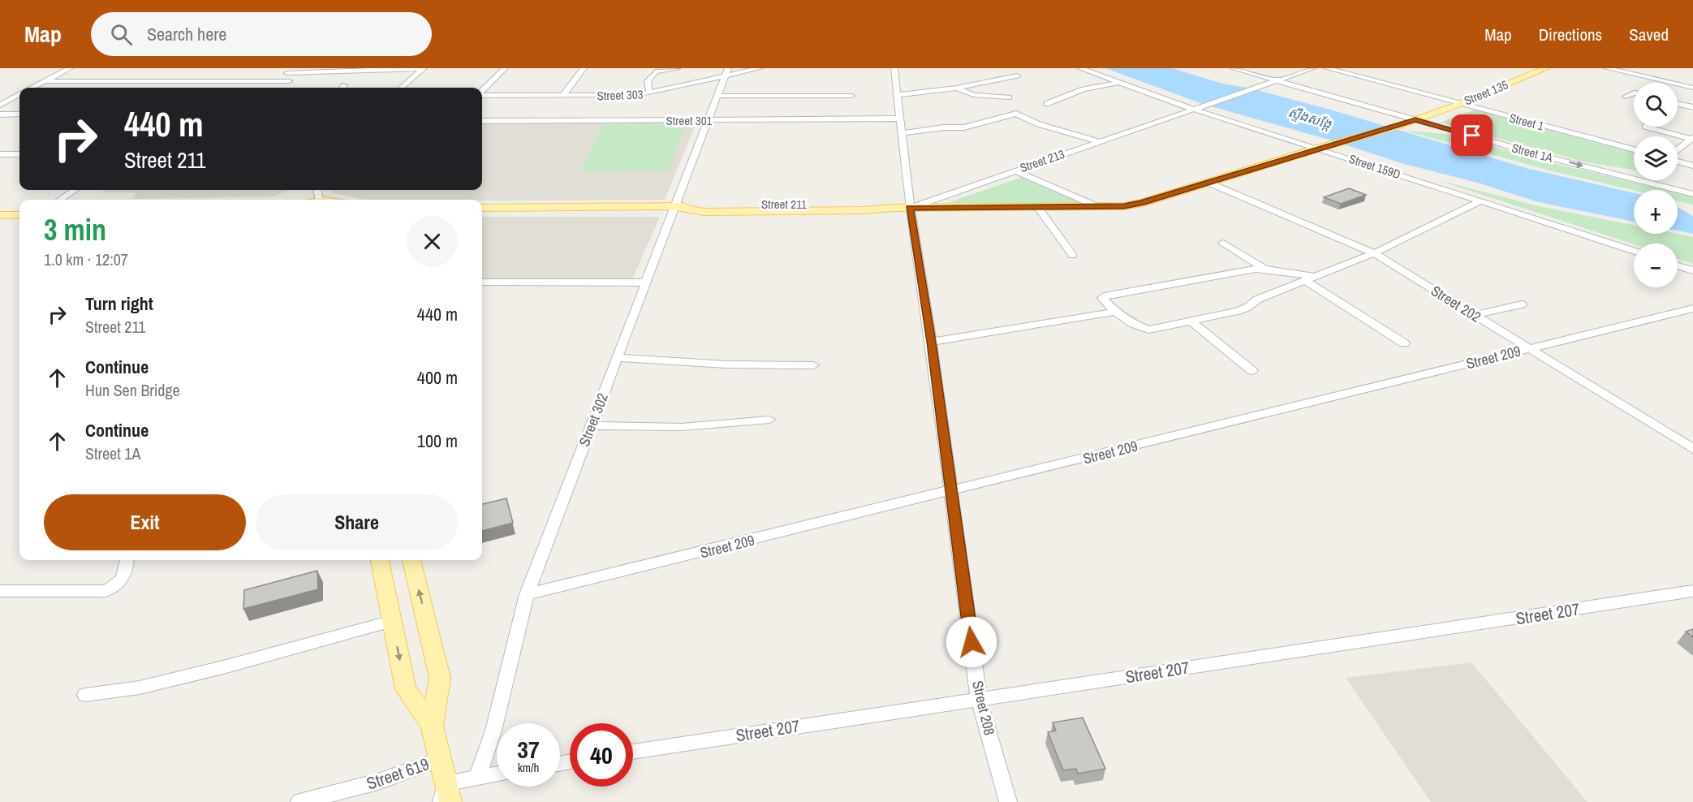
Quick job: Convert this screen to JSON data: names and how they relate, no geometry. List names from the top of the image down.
{
  "streets": {
    "main road": ["Street 135", "Street 211"],
    "street": [
      "Street 303",
      "Street 301",
      "Street 1",
      "Street 1A",
      "Street 213",
      "Street 159D",
      "Street 202",
      "Street 209",
      "Street 302",
      "Street 207",
      "Street 208",
      "Street 619"
    ]
  },
  "crossings": [
    ["Street 135", "Street 1"],
    ["Street 135", "Street 1A"],
    ["Street 135", "Street 159D"],
    ["Street 135", "Street 211"],
    ["Street 303", "Street 302"],
    ["Street 301", "Street 302"],
    ["Street 301", "Street 208"],
    ["Street 1A", "Street 213"],
    ["Street 213", "Street 159D"],
    ["Street 213", "Street 211"],
    ["Street 213", "Street 208"],
    ["Street 159D", "Street 211"],
    ["Street 211", "Street 202"],
    ["Street 211", "Street 302"],
    ["Street 211", "Street 208"],
    ["Street 202", "Street 209"],
    ["Street 209", "Street 302"],
    ["Street 209", "Street 208"],
    ["Street 207", "Street 208"]
  ],
  "water": ["ស្ទឹងសង្កែ"],
  "page": {
    "header": "Map",
    "search": "Search here",
    "nav": ["Map", "Directions", "Saved"],
    "map_buttons": ["+", "−"],
    "turn": ["440 m", "Street 211"],
    "heading": ["3 min", "1.0 km · 12:07"],
    "list": [
      {
        "name": "Turn right",
        "note": "Street 211",
        "value": "440 m"
      },
      {
        "name": "Continue",
        "note": "Hun Sen Bridge",
        "value": "400 m"
      },
      {
        "name": "Continue",
        "note": "Street 1A",
        "value": "100 m"
      }
    ],
    "buttons": ["Exit", "Share"],
    "speed": "37 km/h",
    "limit": "40"
  }
}
